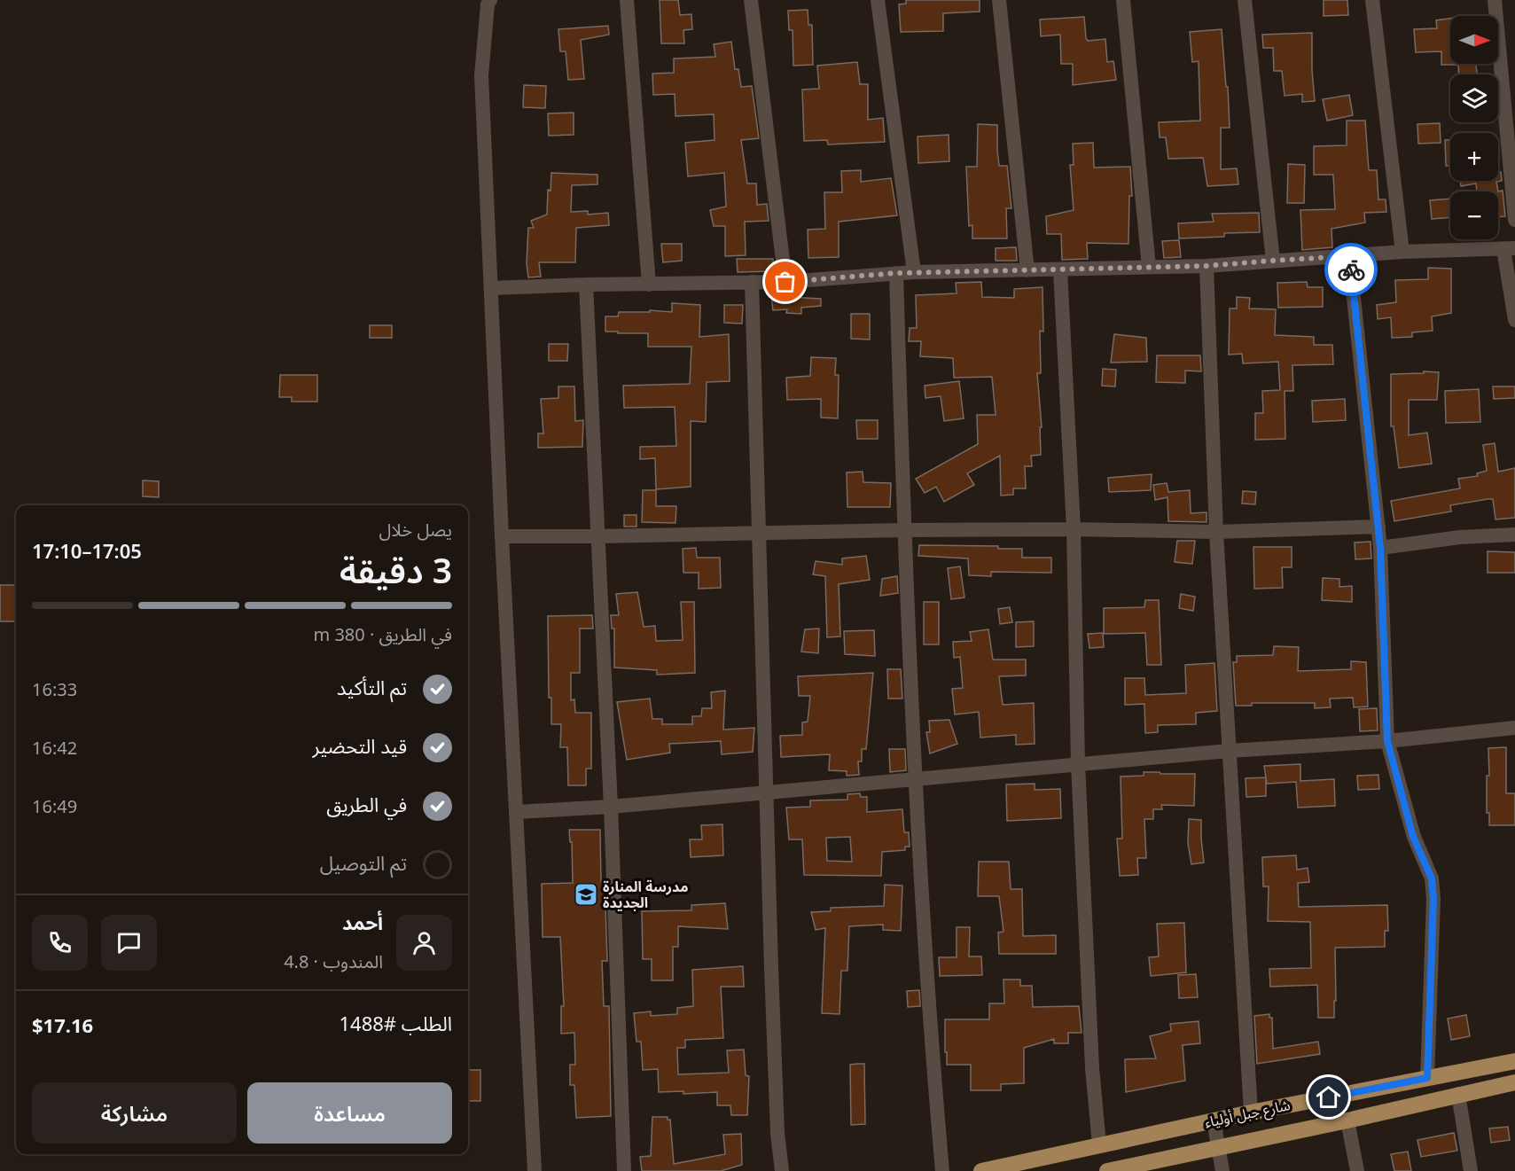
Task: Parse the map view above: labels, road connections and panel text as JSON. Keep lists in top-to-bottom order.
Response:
{
  "streets": {
    "main road": ["شارع جبل أولياء"]
  },
  "places": {
    "school or university": ["مدرسة المنارة الجديدة"]
  },
  "north": "right",
  "page": {
    "map_buttons": ["+", "−"],
    "heading": ["3 دقيقة", "يصل خلال", "17:05–17:10"],
    "panel": [
      "أحمد",
      "المندوب · 4.8",
      "الطلب #1488",
      "$17.16"
    ],
    "bar": "في الطريق · 380 m",
    "list": [
      ["تم التأكيد", "16:33"],
      ["قيد التحضير", "16:42"],
      ["في الطريق", "16:49"],
      "تم التوصيل"
    ],
    "buttons": ["مساعدة", "مشاركة"]
  }
}
